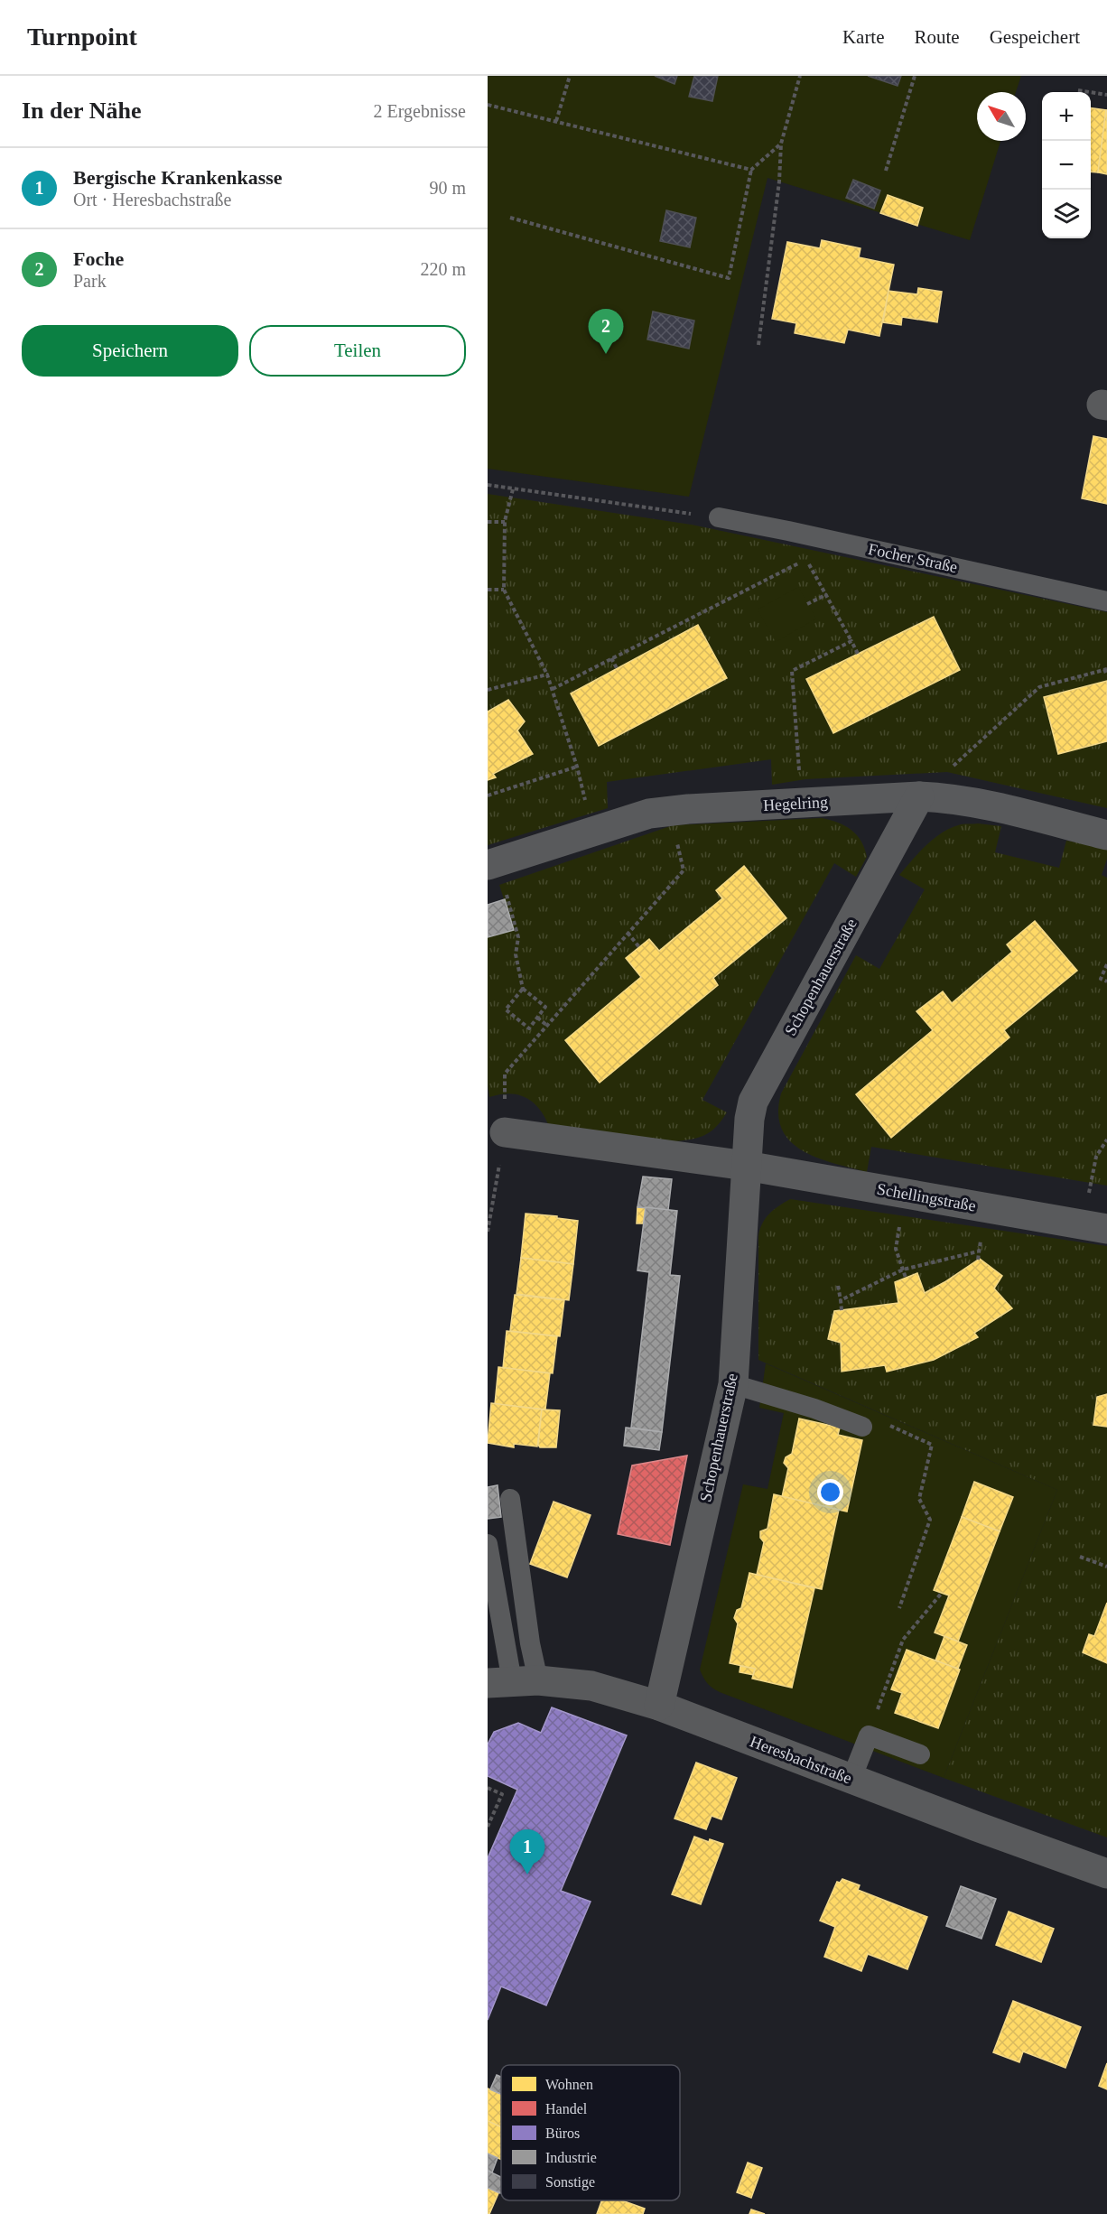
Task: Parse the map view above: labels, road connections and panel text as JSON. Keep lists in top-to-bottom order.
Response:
{
  "streets": {
    "street": [
      "Hegelring",
      "Schopenhauerstraße",
      "Schellingstraße",
      "Heresbachstraße"
    ],
    "lane": ["Focher Straße"]
  },
  "crossings": [
    ["Hegelring", "Schopenhauerstraße"],
    ["Schopenhauerstraße", "Schellingstraße"],
    ["Schopenhauerstraße", "Heresbachstraße"]
  ],
  "legend": [
    "Wohnen",
    "Handel",
    "Büros",
    "Industrie",
    "Sonstige"
  ],
  "north": "top left",
  "page": {
    "header": "Turnpoint",
    "nav": ["Karte", "Route", "Gespeichert"],
    "heading": ["In der Nähe", "2 Ergebnisse"],
    "map_buttons": ["+", "−"],
    "list": [
      {
        "mark": "1",
        "name": "Bergische Krankenkasse",
        "note": "Ort · Heresbachstraße",
        "value": "90 m"
      },
      {
        "mark": "2",
        "name": "Foche",
        "note": "Park",
        "value": "220 m"
      }
    ],
    "buttons": ["Speichern", "Teilen"],
    "pins": ["2", "1"]
  }
}
